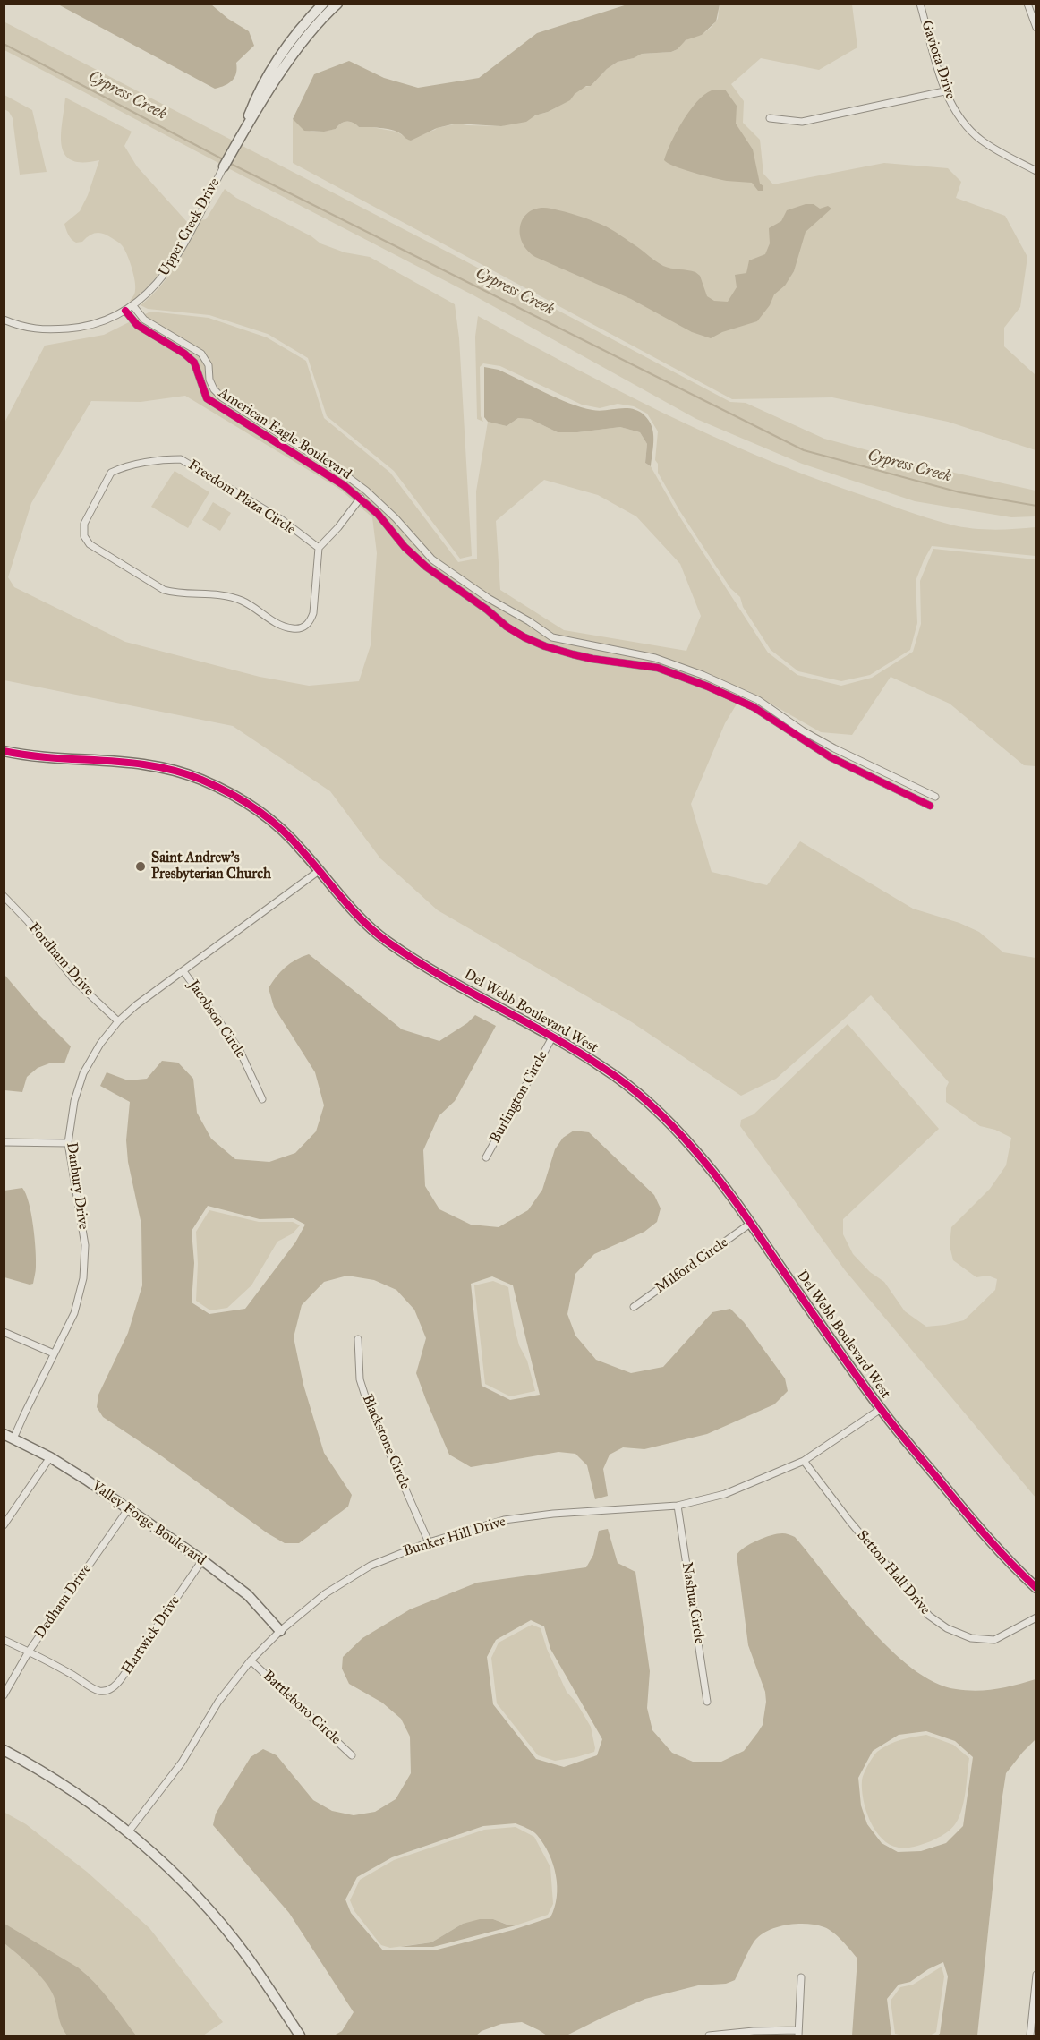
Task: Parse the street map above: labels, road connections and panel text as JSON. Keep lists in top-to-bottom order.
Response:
{
  "streets": {
    "street": [
      "Gaviota Drive",
      "Upper Creek Drive",
      "American Eagle Boulevard",
      "Freedom Plaza Circle",
      "Fordham Drive",
      "Del Webb Boulevard West",
      "Jacobson Circle",
      "Burlington Circle",
      "Danbury Drive",
      "Milford Circle",
      "Blackstone Circle",
      "Valley Forge Boulevard",
      "Bunker Hill Drive",
      "Setton Hall Drive",
      "Dedham Drive",
      "Nashua Circle",
      "Hartwick Drive",
      "Battleboro Circle"
    ]
  },
  "crossings": [
    ["Upper Creek Drive", "American Eagle Boulevard"],
    ["Fordham Drive", "Danbury Drive"],
    ["Del Webb Boulevard West", "Burlington Circle"],
    ["Del Webb Boulevard West", "Danbury Drive"],
    ["Del Webb Boulevard West", "Milford Circle"],
    ["Del Webb Boulevard West", "Bunker Hill Drive"],
    ["Jacobson Circle", "Danbury Drive"],
    ["Danbury Drive", "Valley Forge Boulevard"],
    ["Blackstone Circle", "Bunker Hill Drive"],
    ["Valley Forge Boulevard", "Bunker Hill Drive"],
    ["Valley Forge Boulevard", "Dedham Drive"],
    ["Valley Forge Boulevard", "Hartwick Drive"],
    ["Bunker Hill Drive", "Setton Hall Drive"],
    ["Bunker Hill Drive", "Nashua Circle"],
    ["Bunker Hill Drive", "Battleboro Circle"],
    ["Dedham Drive", "Hartwick Drive"]
  ],
  "water": ["Cypress Creek"],
  "places": ["Saint Andrew's Presbyterian Church"]
}
